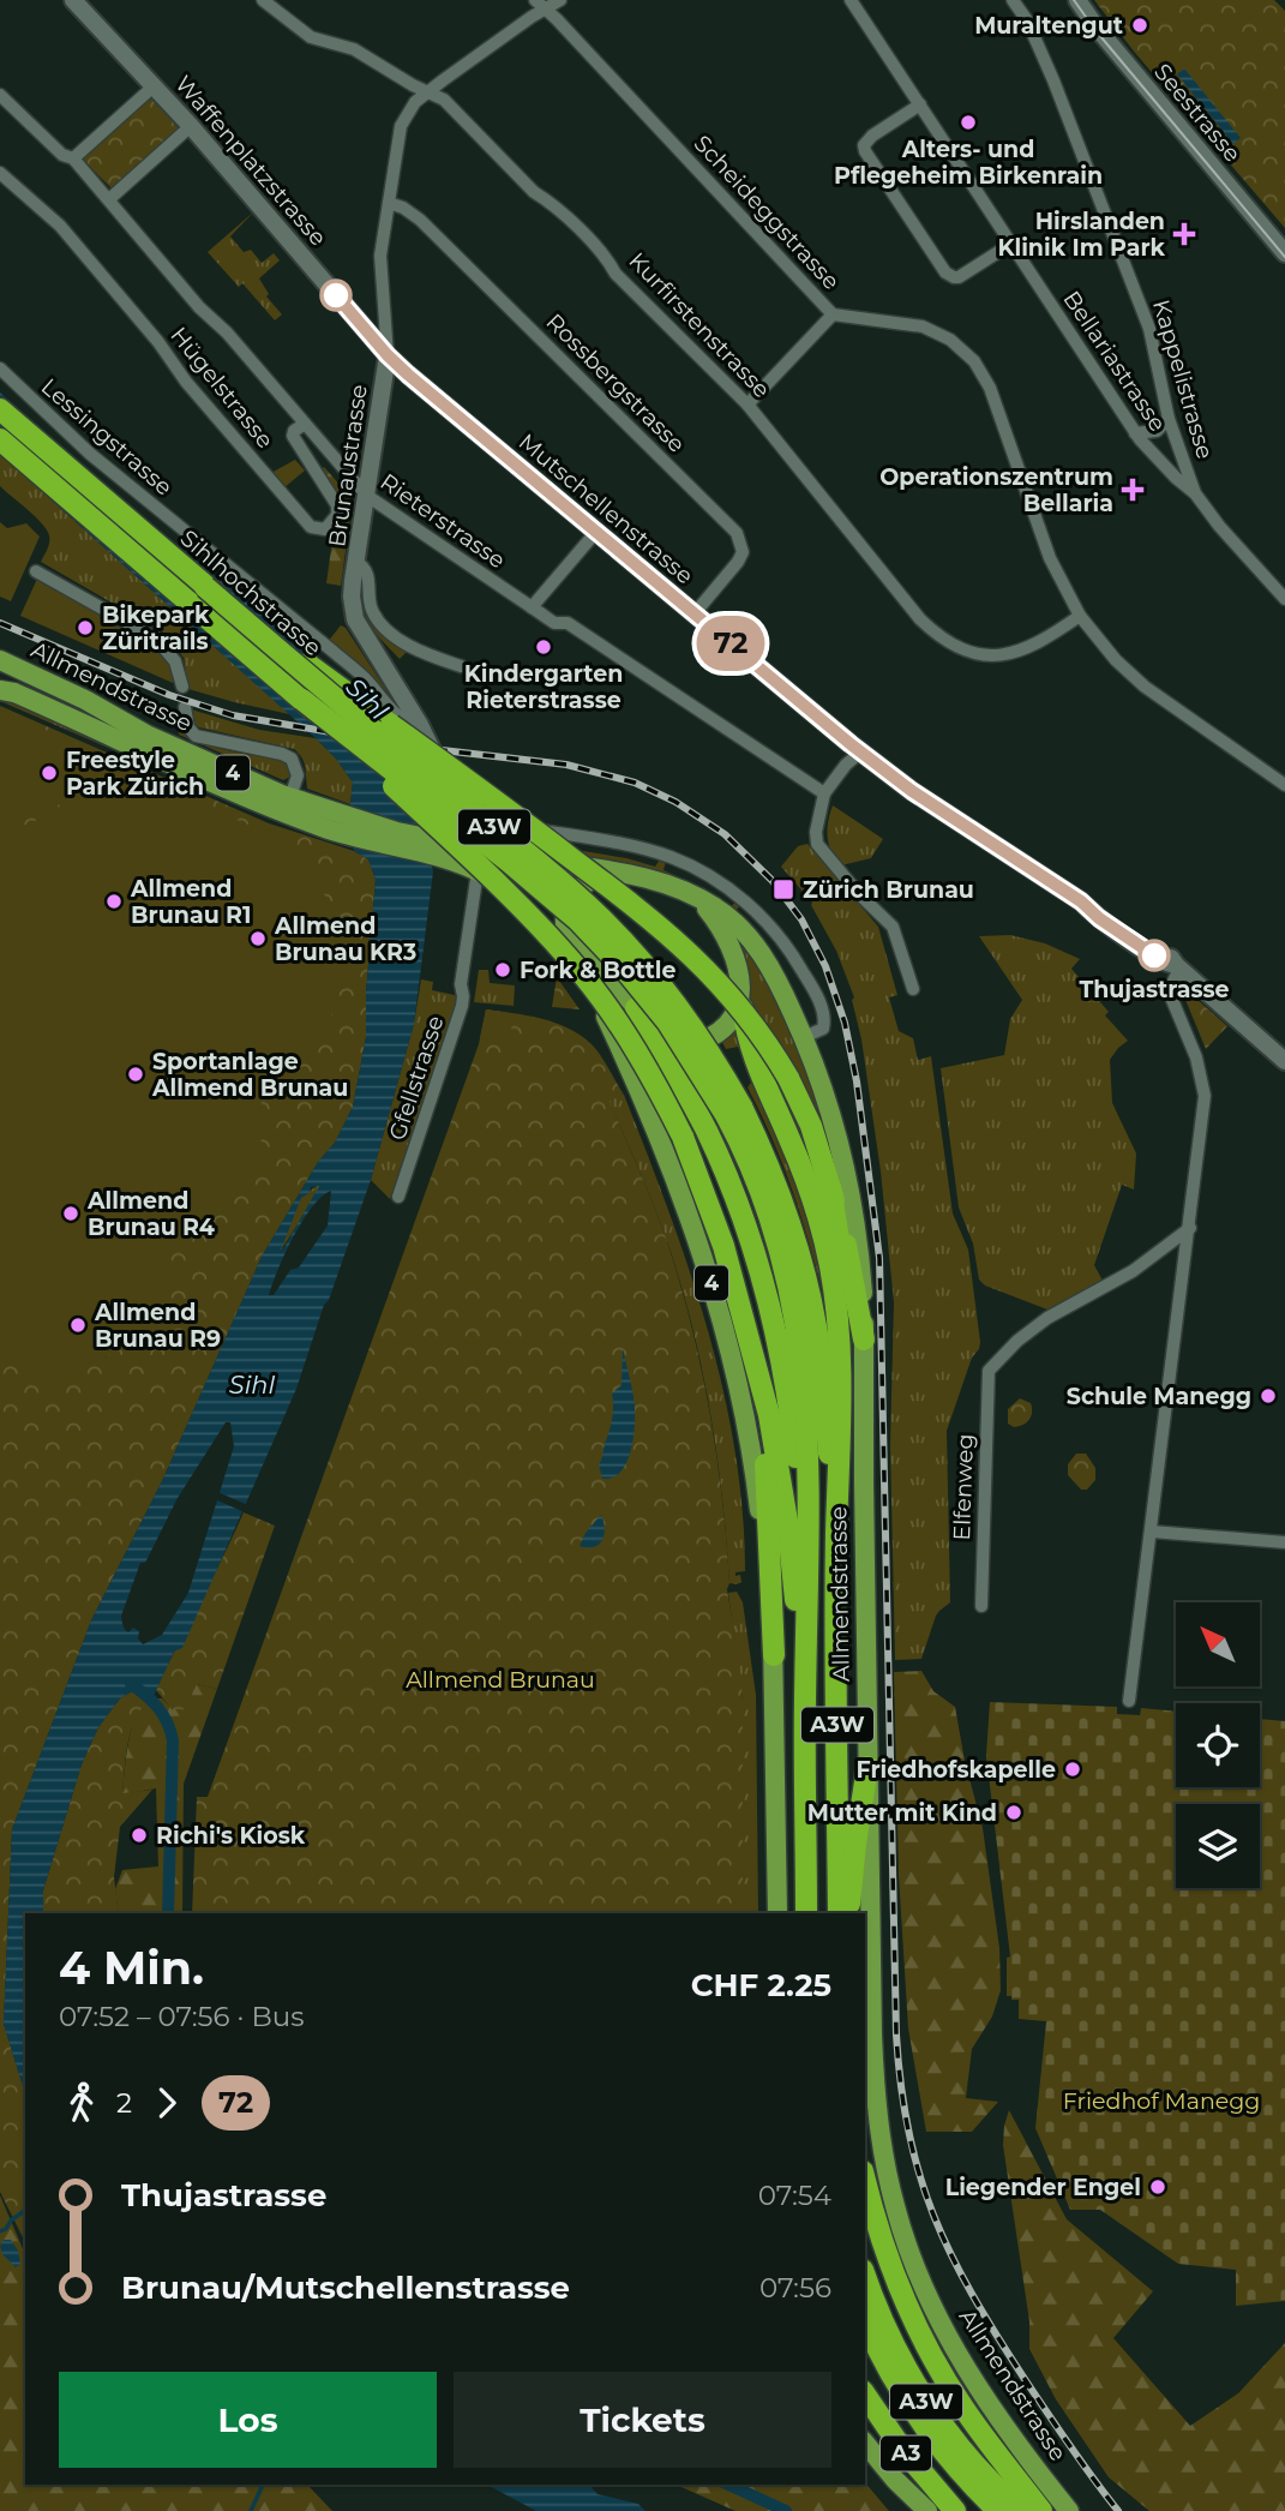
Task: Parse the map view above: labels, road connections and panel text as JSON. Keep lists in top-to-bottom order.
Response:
{
  "streets": {
    "highway": ["Sihlhochstrasse", "A3W", "A3"],
    "main road": ["Allmendstrasse", "4"],
    "street": [
      "Seestrasse",
      "Waffenplatzstrasse",
      "Scheideggstrasse",
      "Kurfirstenstrasse",
      "Bellariastrasse",
      "Kappelistrasse",
      "Rossbergstrasse",
      "Hügelstrasse",
      "Lessingstrasse",
      "Brunaustrasse",
      "Mutschellenstrasse",
      "Rieterstrasse",
      "Gfellstrasse",
      "Elfenweg"
    ]
  },
  "crossings": [
    ["Waffenplatzstrasse", "Brunaustrasse"],
    ["Waffenplatzstrasse", "Mutschellenstrasse"],
    ["Scheideggstrasse", "Kurfirstenstrasse"],
    ["Scheideggstrasse", "Brunaustrasse"],
    ["Kurfirstenstrasse", "Brunaustrasse"],
    ["Bellariastrasse", "Kappelistrasse"],
    ["Rossbergstrasse", "Brunaustrasse"],
    ["Rossbergstrasse", "Mutschellenstrasse"],
    ["Hügelstrasse", "Rieterstrasse"],
    ["Lessingstrasse", "Brunaustrasse"],
    ["Brunaustrasse", "Mutschellenstrasse"],
    ["Brunaustrasse", "Rieterstrasse"],
    ["Brunaustrasse", "Allmendstrasse"],
    ["Brunaustrasse", "4"],
    ["Sihlhochstrasse", "A3W"],
    ["Allmendstrasse", "4"],
    ["4", "Gfellstrasse"]
  ],
  "water": ["Sihl"],
  "parks": ["Allmend Brunau", "Friedhof Manegg"],
  "places": {
    "other": [
      "Muraltengut",
      "Alters- und Pflegeheim Birkenrain",
      "Bikepark Züritrails",
      "Kindergarten Rieterstrasse",
      "Freestyle Park Zürich",
      "Allmend Brunau R1",
      "Allmend Brunau KR3",
      "Thujastrasse",
      "Fork & Bottle",
      "Sportanlage Allmend Brunau",
      "Allmend Brunau R4",
      "Allmend Brunau R9",
      "Schule Manegg",
      "Friedhofskapelle",
      "Mutter mit Kind",
      "Richi's Kiosk",
      "Liegender Engel"
    ],
    "health": ["Hirslanden Klinik Im Park", "Operationszentrum Bellaria"],
    "transit": ["Zürich Brunau"]
  },
  "lines": ["bus line 72"],
  "north": "top left",
  "page": {
    "on_map": "72",
    "heading": ["4 Min.", "07:52 – 07:56 · Bus", "CHF 2.25"],
    "legs": ["2", "72"],
    "list": [
      {
        "name": "Thujastrasse",
        "value": "07:54"
      },
      {
        "name": "Brunau/Mutschellenstrasse",
        "value": "07:56"
      }
    ],
    "buttons": ["Los", "Tickets"]
  }
}
